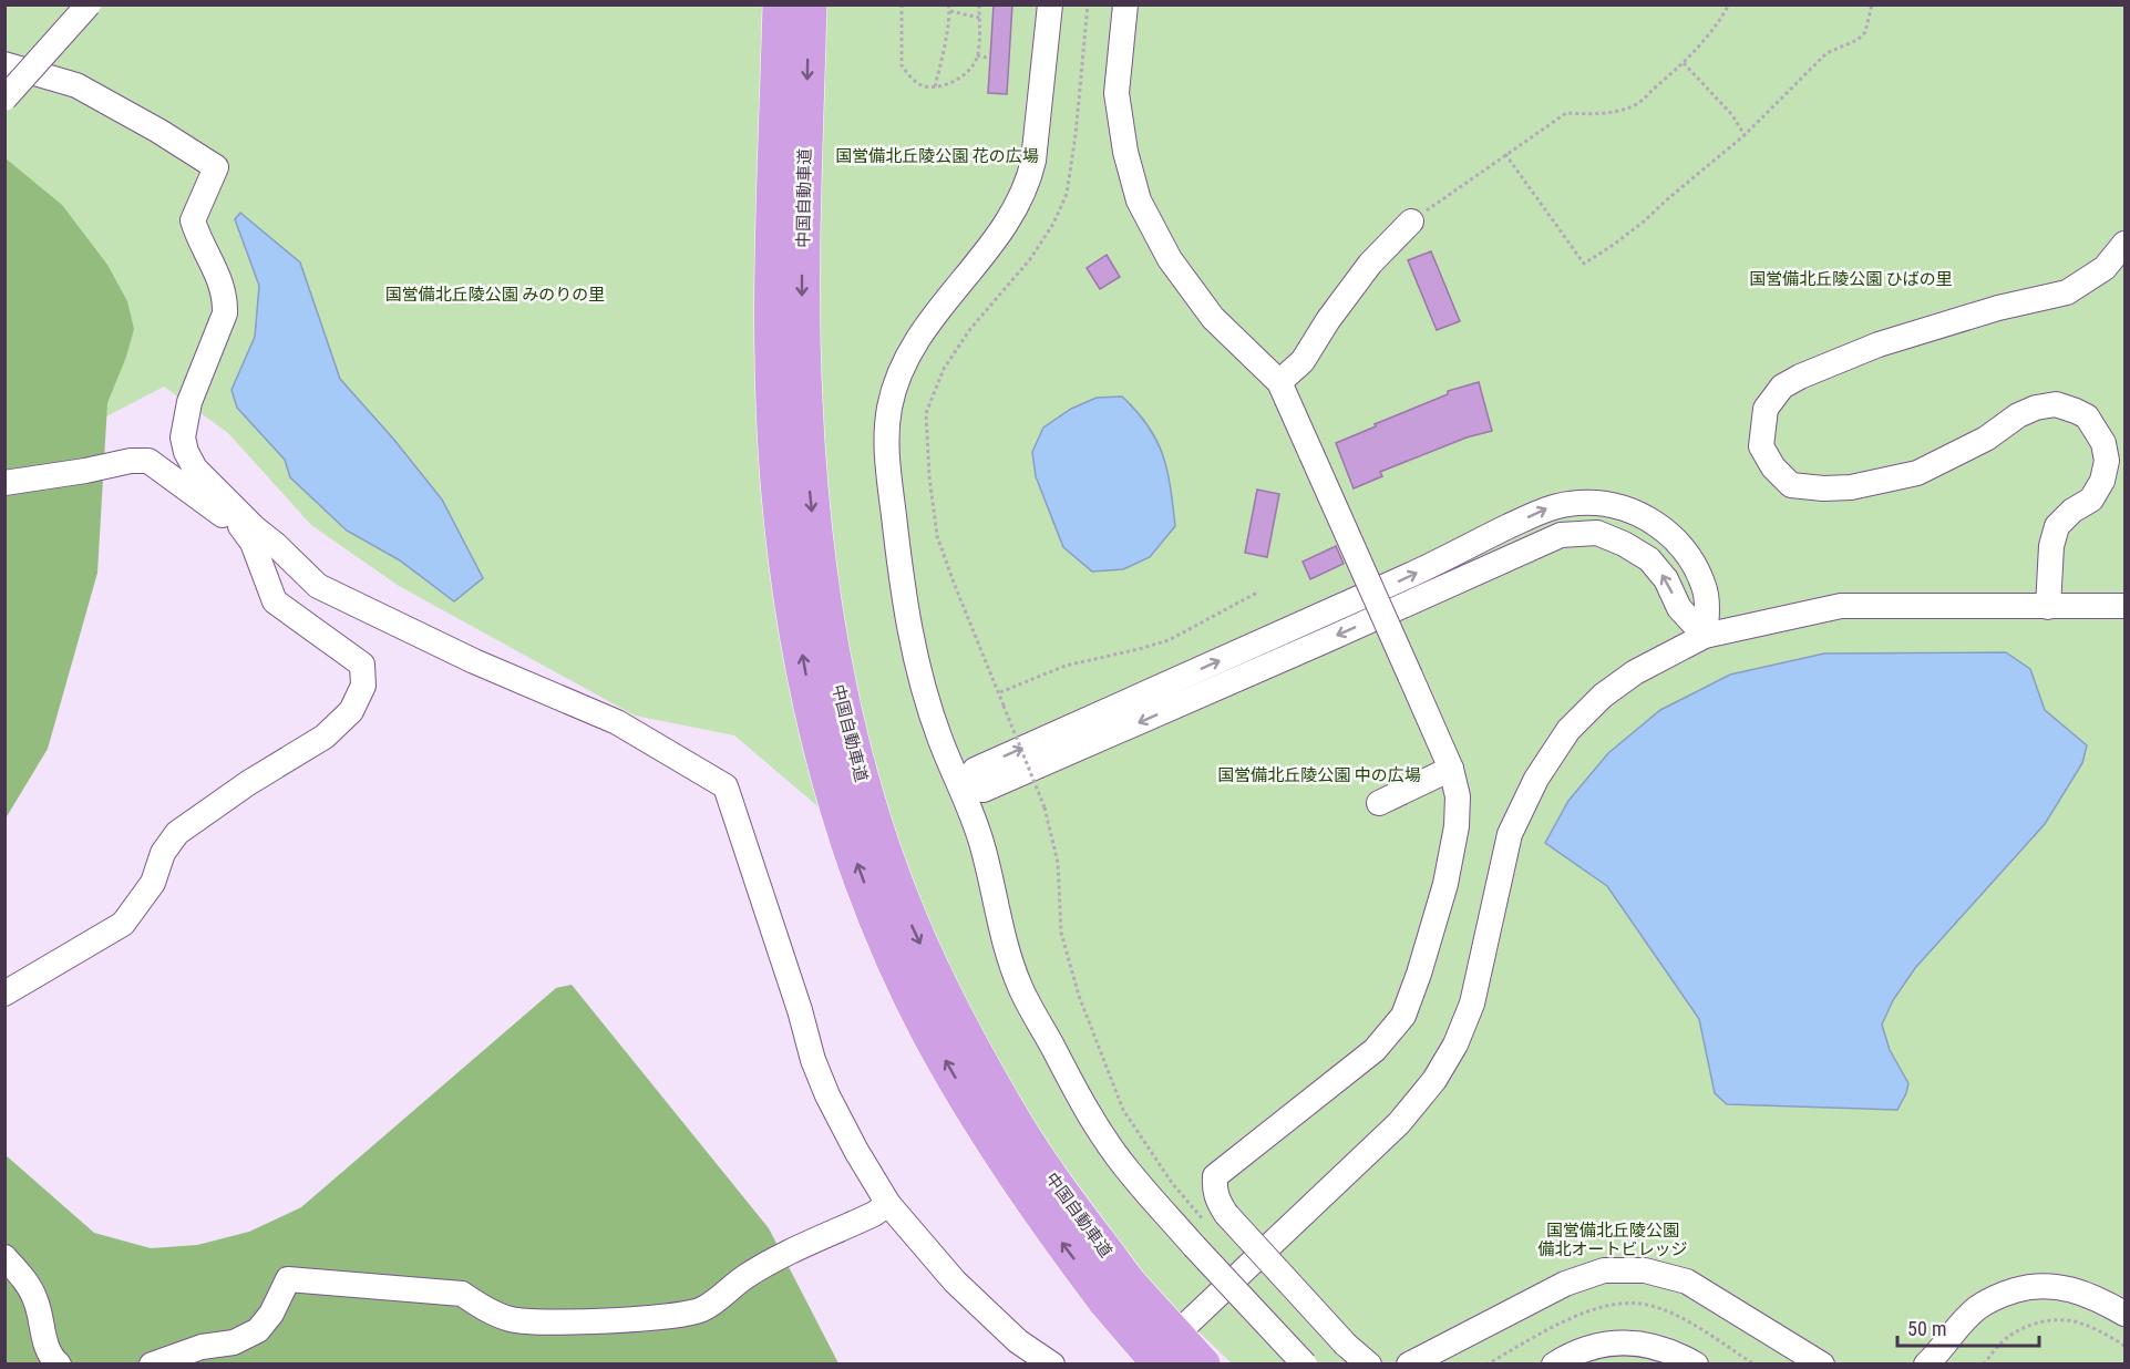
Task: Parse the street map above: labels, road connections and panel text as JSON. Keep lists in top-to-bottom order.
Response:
{
  "streets": {
    "highway": ["中国自動車道"]
  },
  "parks": [
    "国営備北丘陵公園 花の広場",
    "国営備北丘陵公園 ひばの里",
    "国営備北丘陵公園 みのりの里",
    "国営備北丘陵公園 中の広場",
    "国営備北丘陵公園 備北オートビレッジ"
  ],
  "scale_bar": "50 m"
}
